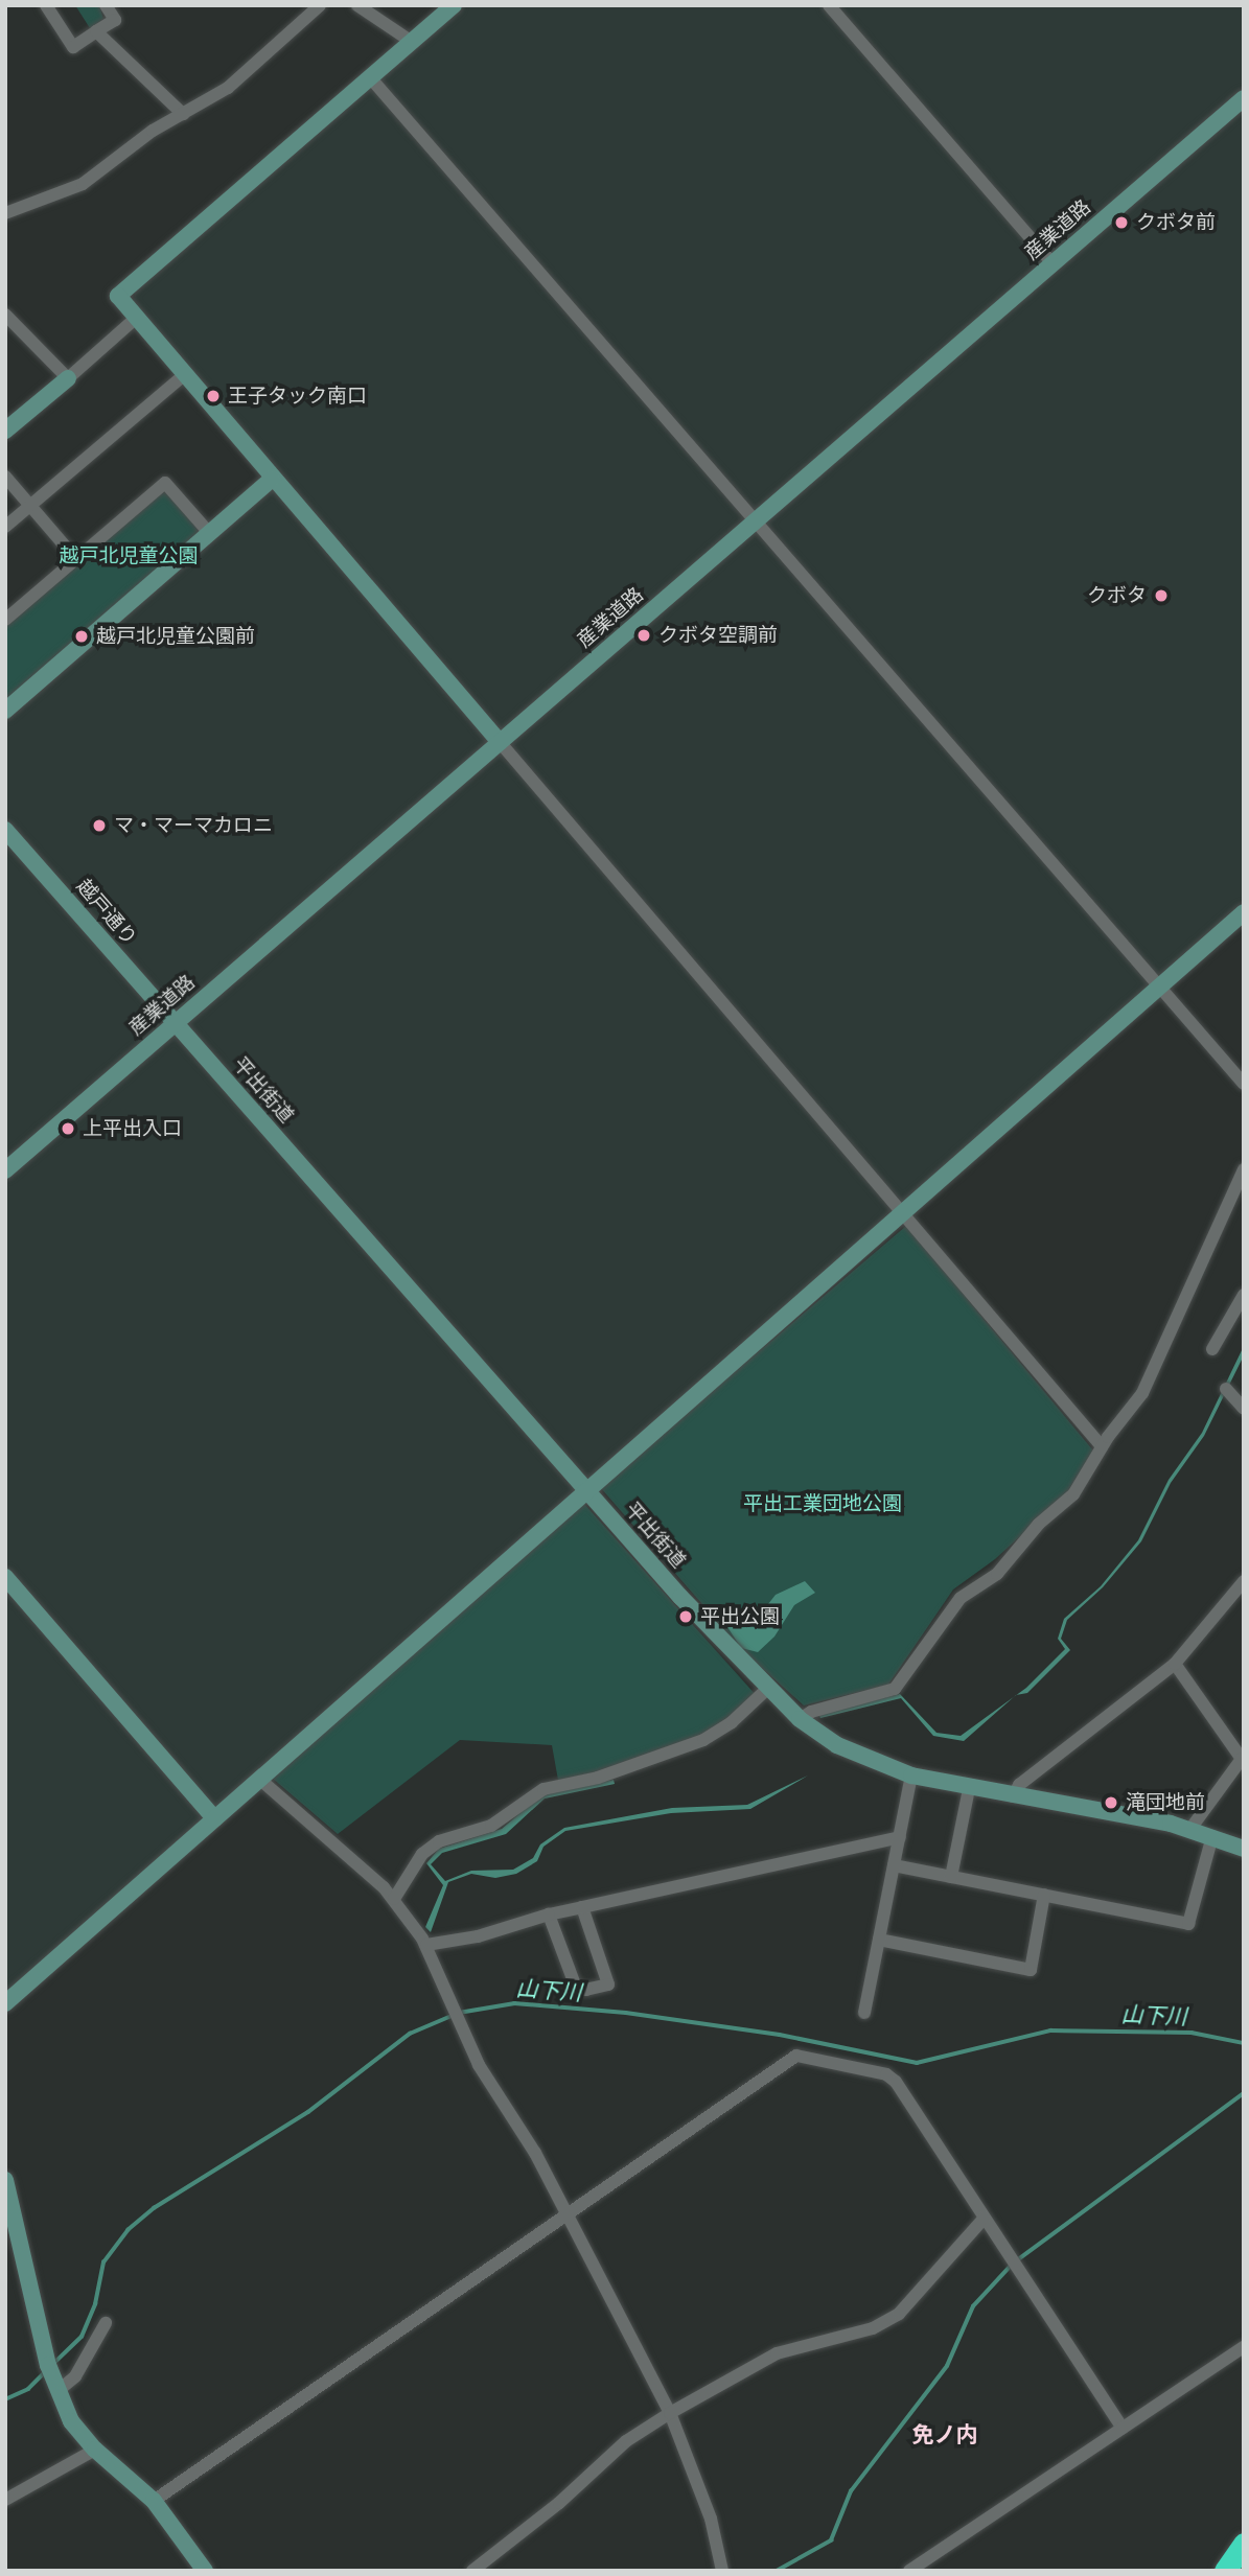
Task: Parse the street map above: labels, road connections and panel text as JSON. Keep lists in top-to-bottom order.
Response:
{
  "streets": {
    "street": ["産業道路", "越戸通り", "平出街道"]
  },
  "crossings": [
    ["産業道路", "越戸通り"],
    ["産業道路", "平出街道"],
    ["越戸通り", "平出街道"]
  ],
  "districts": ["免ノ内"],
  "water": ["山下川"],
  "parks": ["越戸北児童公園", "平出工業団地公園"],
  "places": [
    "クボタ前",
    "王子タック南口",
    "クボタ",
    "クボタ空調前",
    "越戸北児童公園前",
    "マ・マーマカロニ",
    "上平出入口",
    "平出公園",
    "滝団地前"
  ]
}
